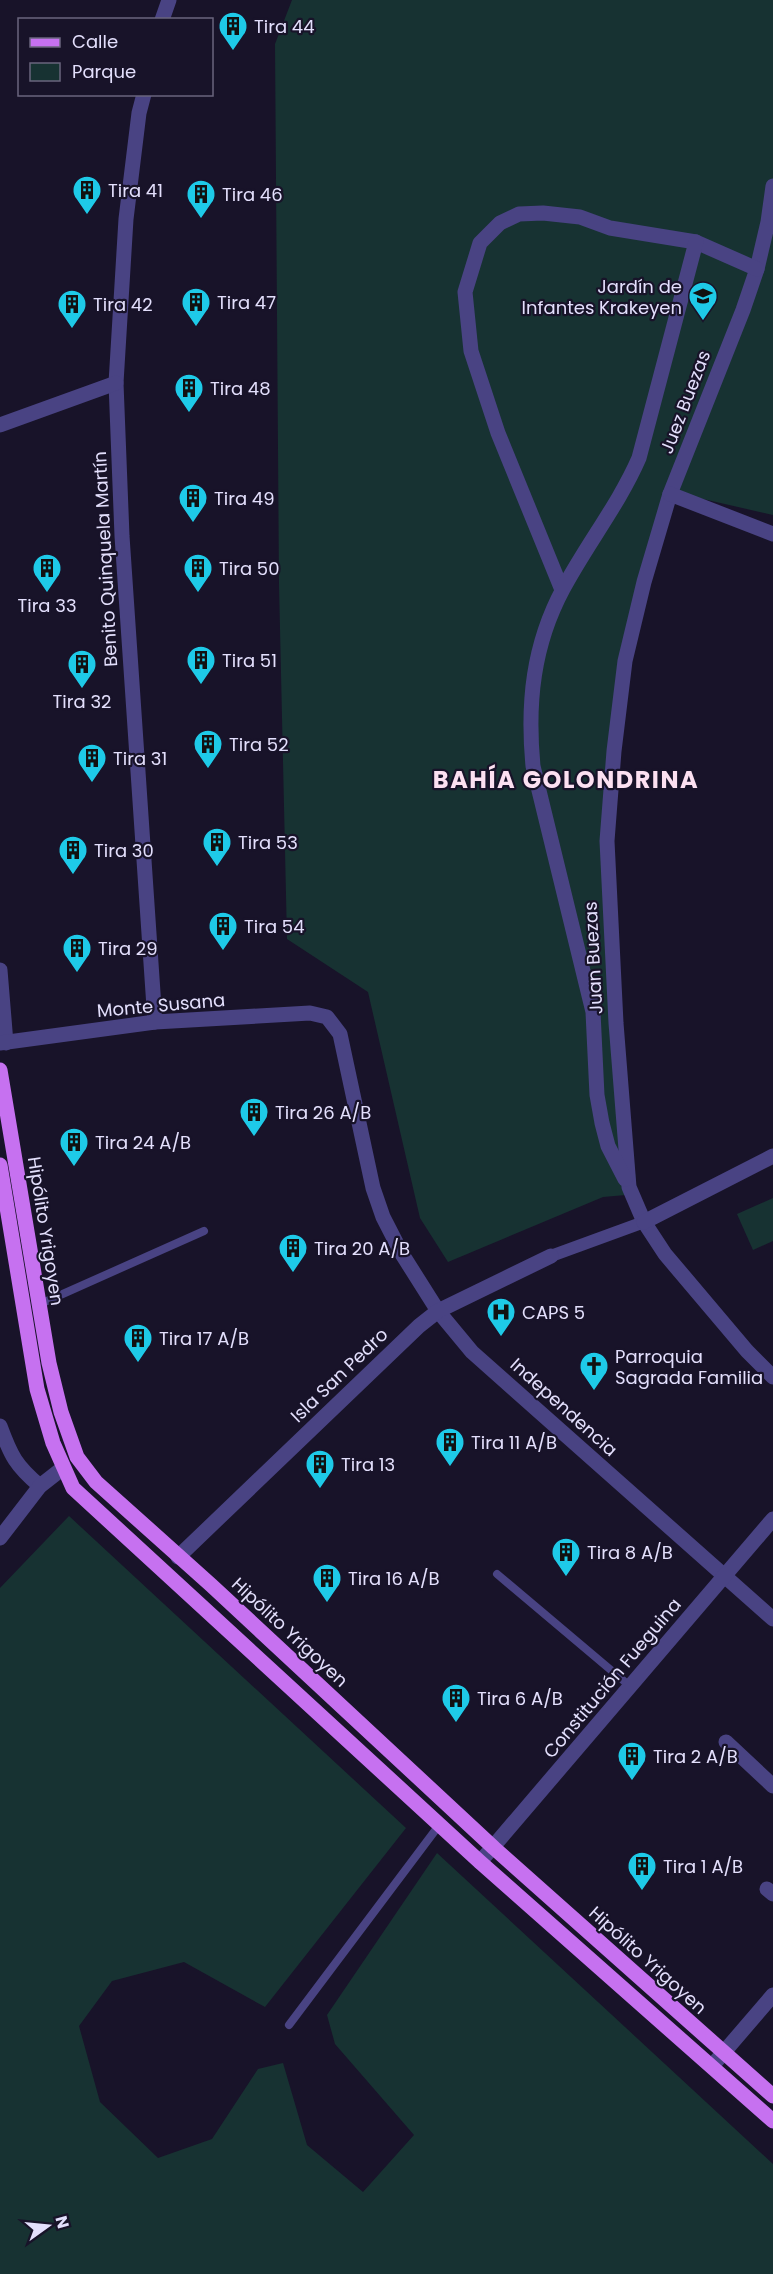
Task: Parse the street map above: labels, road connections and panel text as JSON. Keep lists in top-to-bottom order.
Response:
{
  "streets": {
    "main road": ["Hipólito Yrigoyen"],
    "street": [
      "Juez Buezas",
      "Benito Quinquela Martín",
      "Juan Buezas",
      "Monte Susana",
      "Isla San Pedro",
      "Independencia",
      "Constitución Fueguina"
    ]
  },
  "crossings": [
    ["Juez Buezas", "Juan Buezas"],
    ["Benito Quinquela Martín", "Monte Susana"],
    ["Monte Susana", "Independencia"],
    ["Hipólito Yrigoyen", "Isla San Pedro"],
    ["Hipólito Yrigoyen", "Constitución Fueguina"],
    ["Isla San Pedro", "Independencia"],
    ["Independencia", "Constitución Fueguina"]
  ],
  "districts": ["BAHÍA GOLONDRINA"],
  "places": {
    "building": [
      "Tira 44",
      "Tira 41",
      "Tira 46",
      "Tira 47",
      "Tira 42",
      "Tira 48",
      "Tira 49",
      "Tira 33",
      "Tira 50",
      "Tira 51",
      "Tira 32",
      "Tira 52",
      "Tira 31",
      "Tira 53",
      "Tira 30",
      "Tira 54",
      "Tira 29",
      "Tira 26 A/B",
      "Tira 24 A/B",
      "Tira 20 A/B",
      "Tira 17 A/B",
      "Tira 11 A/B",
      "Tira 13",
      "Tira 8 A/B",
      "Tira 16 A/B",
      "Tira 6 A/B",
      "Tira 2 A/B",
      "Tira 1 A/B"
    ],
    "school or university": ["Jardín de Infantes Krakeyen"],
    "hospital": ["CAPS 5"],
    "church": ["Parroquia Sagrada Familia"]
  },
  "legend": ["Calle", "Parque"],
  "north": "right"
}
